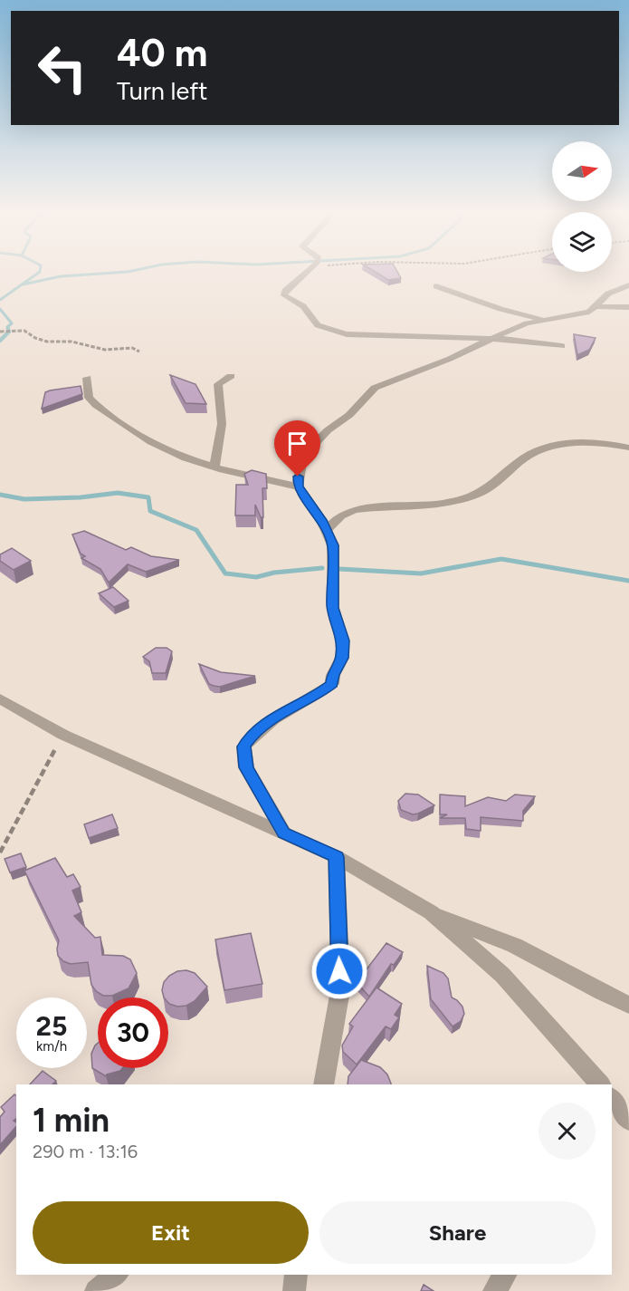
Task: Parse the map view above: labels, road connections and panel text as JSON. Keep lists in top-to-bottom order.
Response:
{
  "north": "right",
  "page": {
    "turn": ["40 m", "Turn left"],
    "speed": "25 km/h",
    "limit": "30",
    "heading": ["1 min", "290 m · 13:16"],
    "buttons": ["Exit", "Share"]
  }
}
